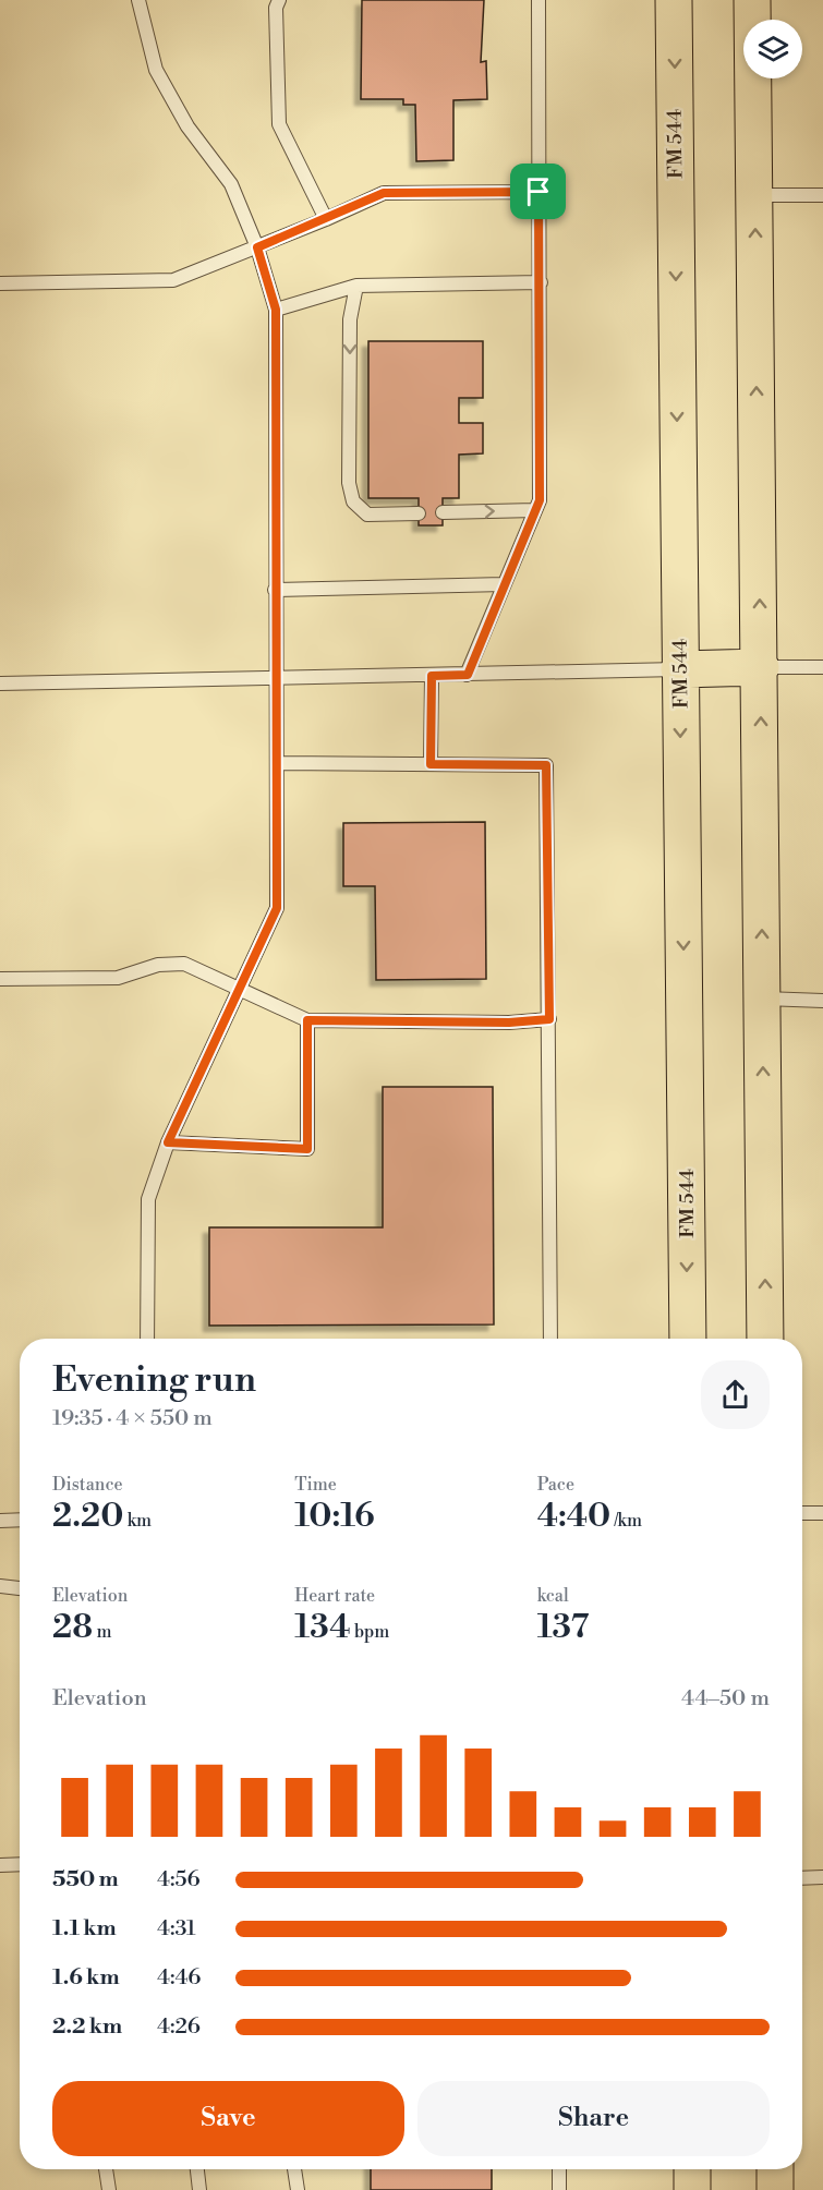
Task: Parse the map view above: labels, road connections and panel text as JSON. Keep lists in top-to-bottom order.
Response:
{
  "streets": {
    "main road": ["FM 544"]
  },
  "page": {
    "heading": ["Evening run", "19:35 · 4 × 550 m"],
    "stats": [
      ["Distance", "2.20 km"],
      ["Time", "10:16"],
      ["Pace", "4:40 /km"],
      ["Elevation", "28 m"],
      ["Heart rate", "134 bpm"],
      ["kcal", "137"]
    ],
    "chart": ["Elevation", "44–50 m"],
    "list": [
      {
        "name": "550 m",
        "note": "4:56"
      },
      {
        "name": "1.1 km",
        "note": "4:31"
      },
      {
        "name": "1.6 km",
        "note": "4:46"
      },
      {
        "name": "2.2 km",
        "note": "4:26"
      }
    ],
    "buttons": ["Save", "Share"]
  }
}
